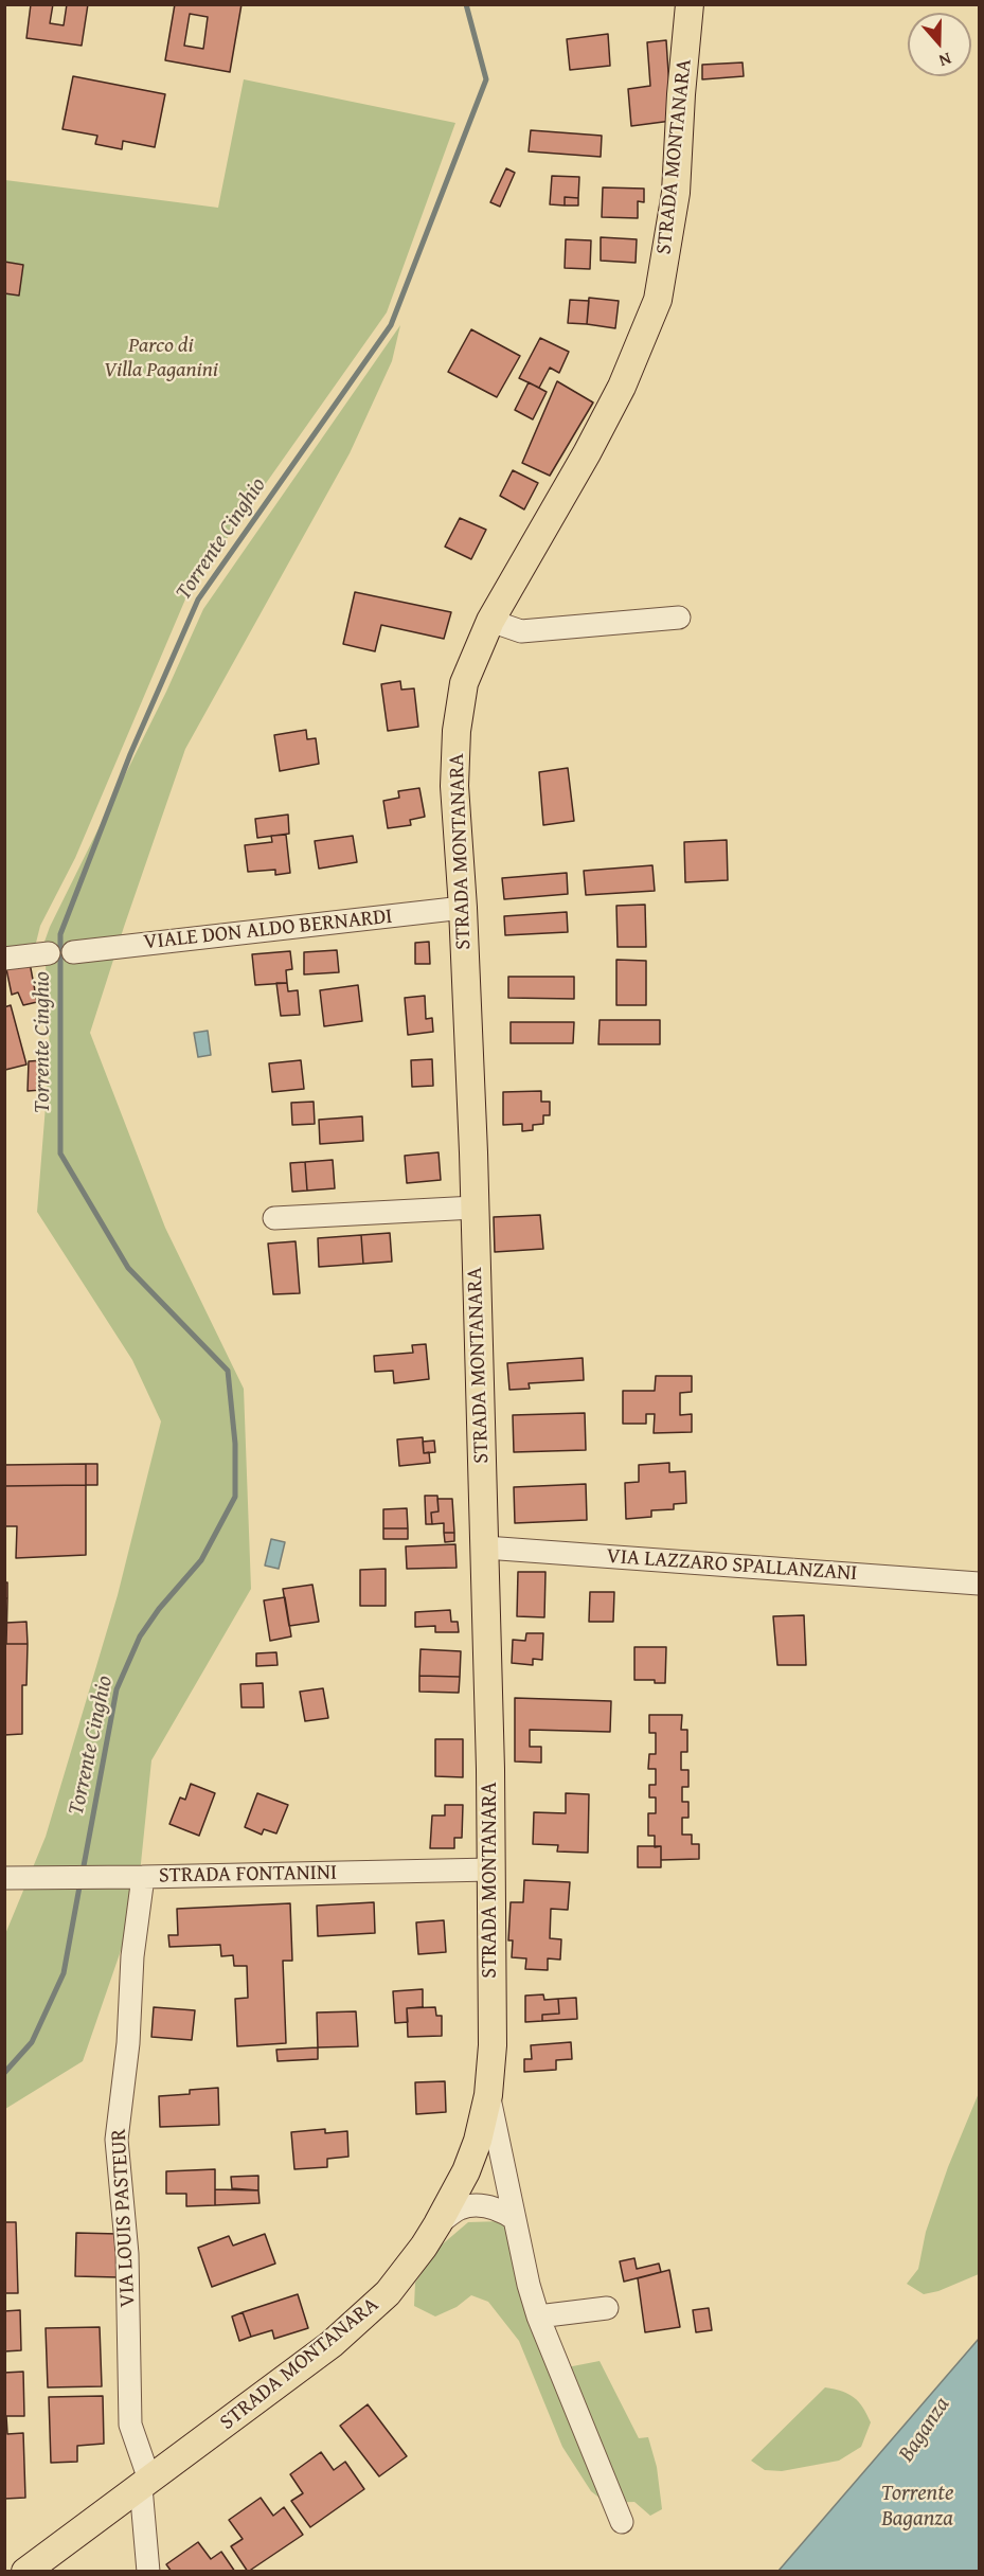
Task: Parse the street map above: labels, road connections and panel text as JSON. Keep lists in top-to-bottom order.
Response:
{
  "streets": {
    "main road": ["STRADA MONTANARA"],
    "street": [
      "VIALE DON ALDO BERNARDI",
      "VIA LAZZARO SPALLANZANI",
      "STRADA FONTANINI",
      "VIA LOUIS PASTEUR"
    ]
  },
  "crossings": [
    ["STRADA MONTANARA", "VIALE DON ALDO BERNARDI"],
    ["STRADA MONTANARA", "VIA LAZZARO SPALLANZANI"],
    ["STRADA MONTANARA", "STRADA FONTANINI"],
    ["STRADA MONTANARA", "VIA LOUIS PASTEUR"],
    ["STRADA FONTANINI", "VIA LOUIS PASTEUR"]
  ],
  "water": ["Torrente Cinghio", "Baganza", "Torrente Baganza"],
  "parks": ["Parco di Villa Paganini"],
  "north": "bottom"
}
